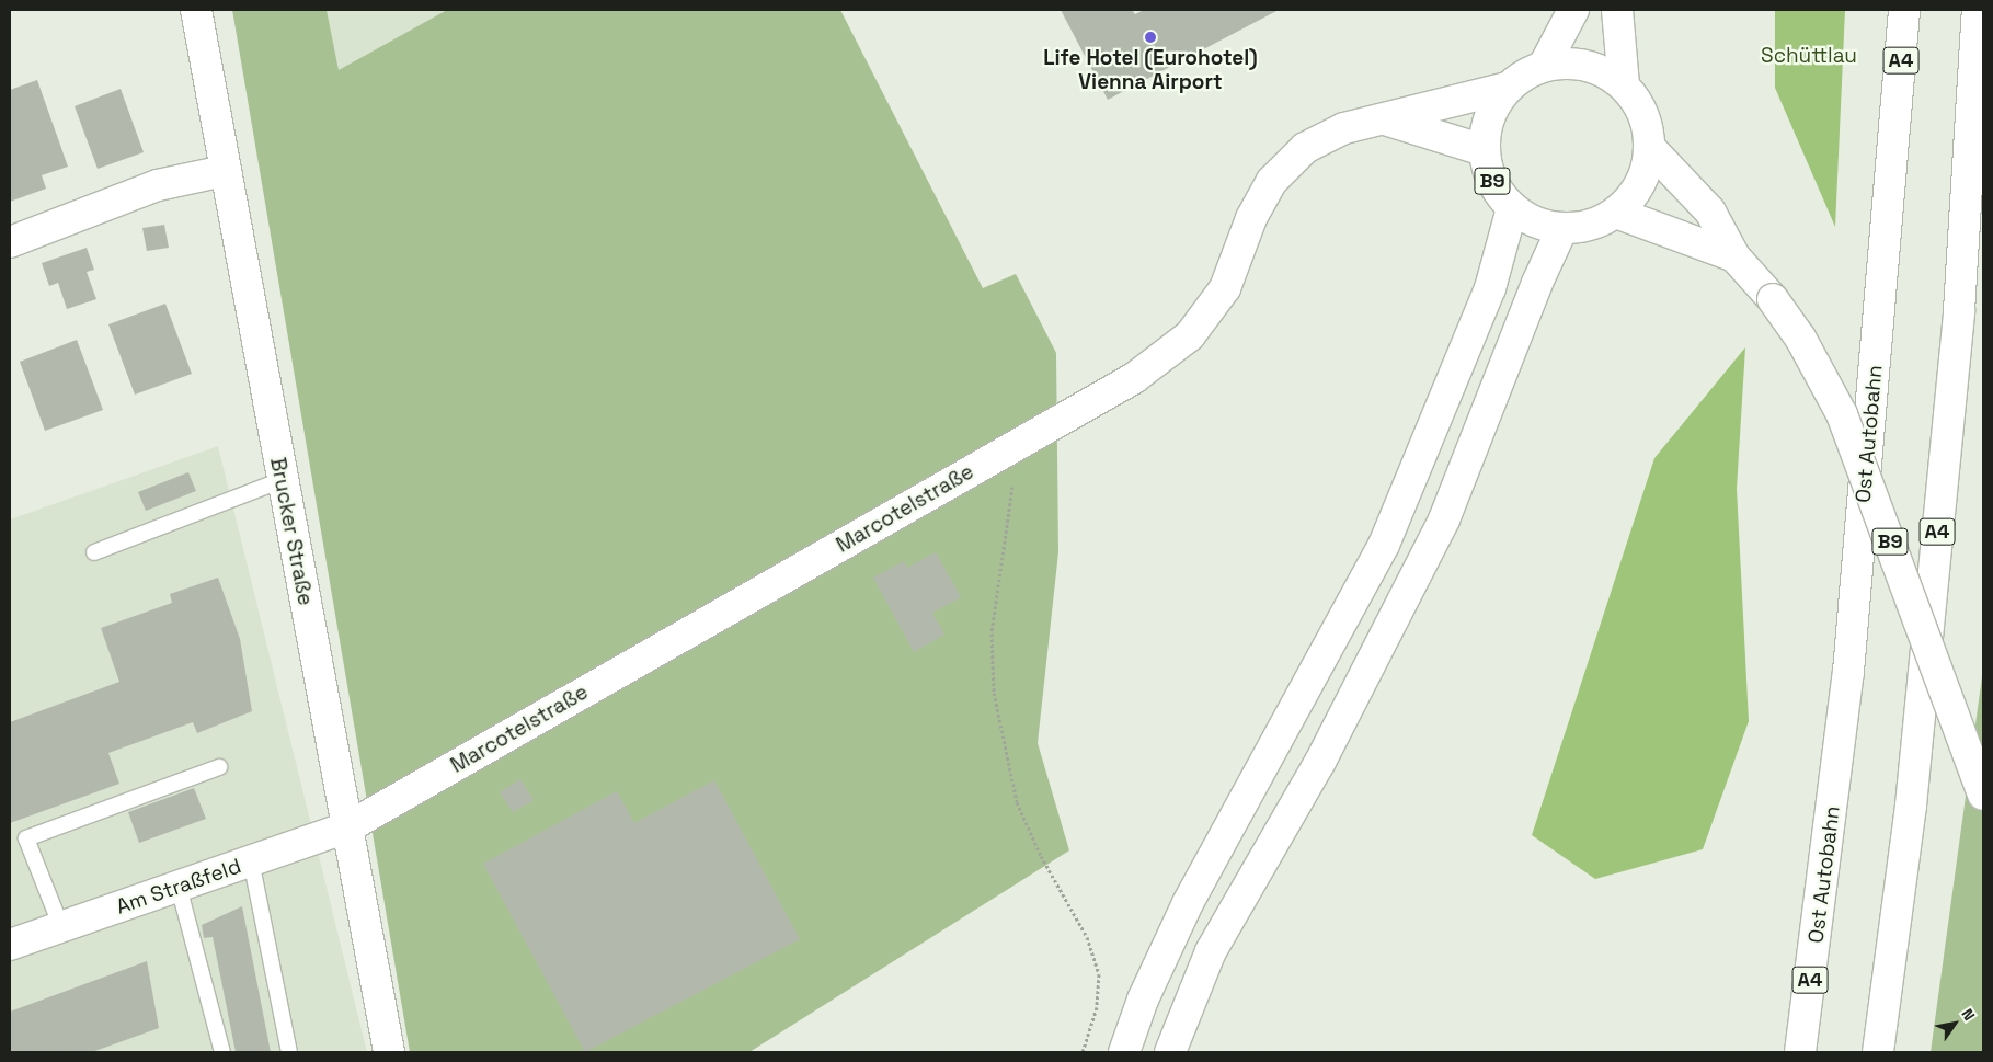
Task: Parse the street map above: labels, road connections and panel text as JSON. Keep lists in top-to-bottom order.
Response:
{
  "streets": {
    "main road": [
      "A4",
      "B9",
      "Ost Autobahn",
      "Marcotelstraße",
      "Brucker Straße",
      "Am Straßfeld"
    ]
  },
  "crossings": [
    ["B9", "Marcotelstraße"],
    ["Marcotelstraße", "Brucker Straße"],
    ["Marcotelstraße", "Am Straßfeld"],
    ["Brucker Straße", "Am Straßfeld"]
  ],
  "parks": ["Schüttlau"],
  "places": ["Life Hotel (Eurohotel) Vienna Airport"],
  "north": "top right"
}
